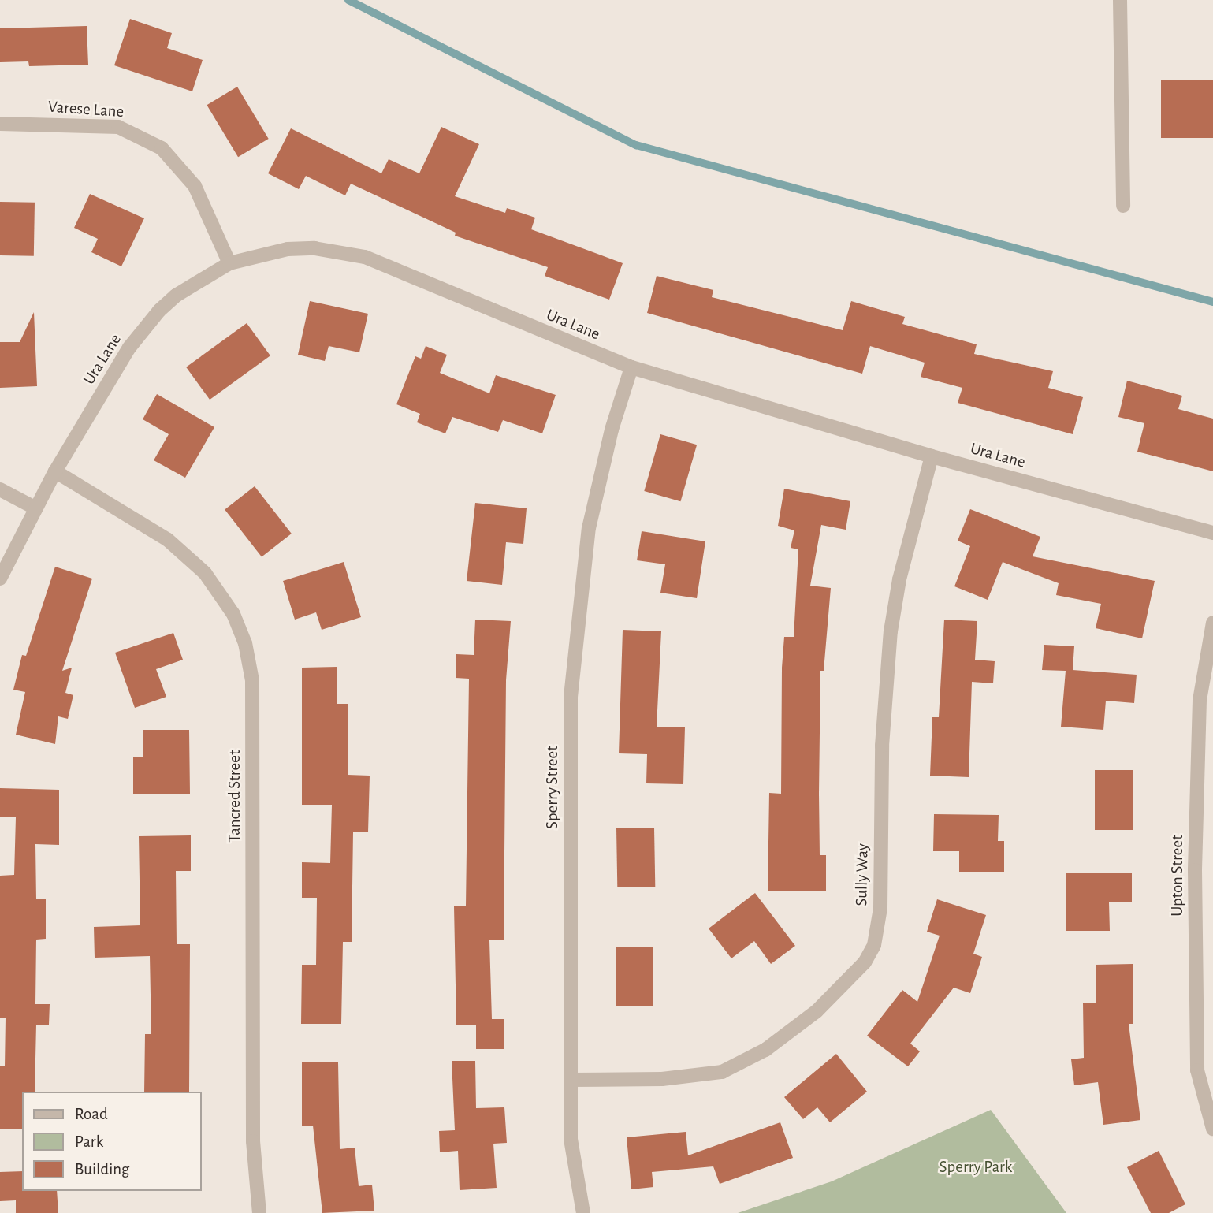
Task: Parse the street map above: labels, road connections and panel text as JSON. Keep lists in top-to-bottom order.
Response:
{
  "streets": {
    "street": [
      "Varese Lane",
      "Ura Lane",
      "Sperry Street",
      "Tancred Street",
      "Sully Way",
      "Upton Street"
    ]
  },
  "crossings": [
    ["Varese Lane", "Ura Lane"],
    ["Ura Lane", "Sperry Street"],
    ["Ura Lane", "Tancred Street"],
    ["Ura Lane", "Sully Way"],
    ["Sperry Street", "Sully Way"]
  ],
  "parks": ["Sperry Park"],
  "legend": ["Road", "Park", "Building"]
}
